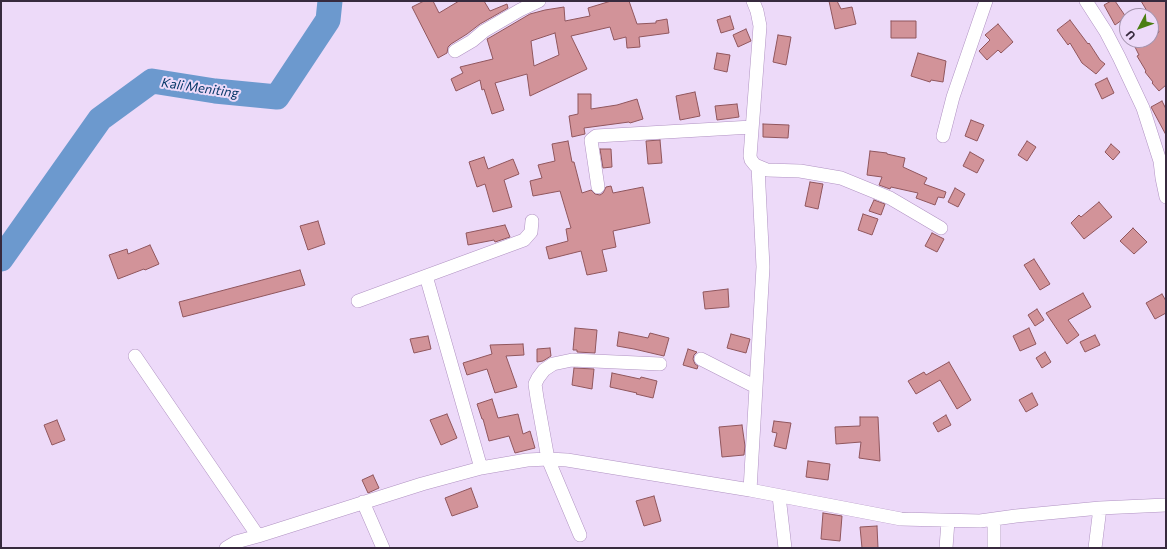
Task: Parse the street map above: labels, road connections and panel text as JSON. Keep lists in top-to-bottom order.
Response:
{
  "water": ["Kali Meniting"],
  "north": "bottom left"
}
